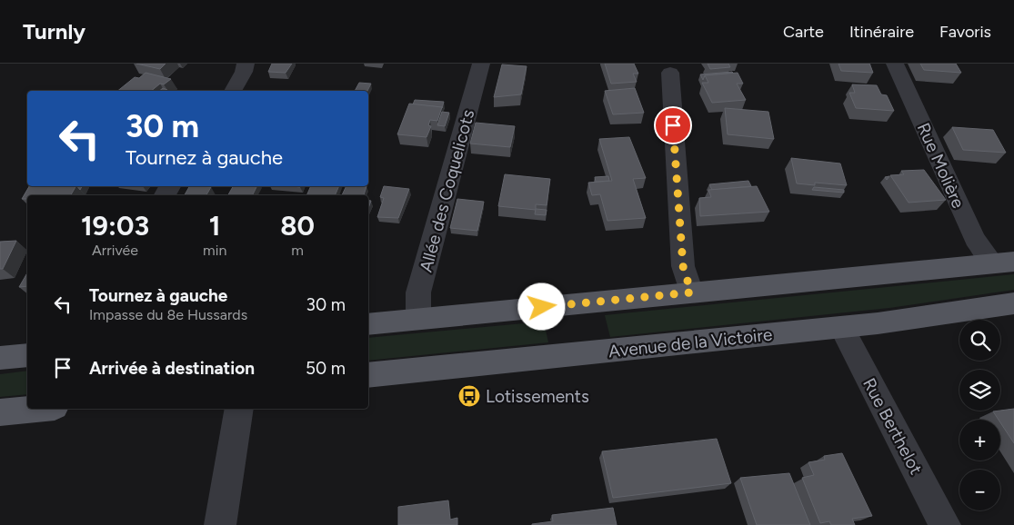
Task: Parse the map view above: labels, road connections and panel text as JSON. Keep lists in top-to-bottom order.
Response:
{
  "streets": {
    "main road": ["Avenue de la Victoire"],
    "street": ["Rue Molière", "Allée des Coquelicots", "Rue Berthelot"]
  },
  "crossings": [
    ["Avenue de la Victoire", "Rue Berthelot"]
  ],
  "places": {
    "bus stop": ["Lotissements"]
  },
  "page": {
    "header": "Turnly",
    "nav": ["Carte", "Itinéraire", "Favoris"],
    "turn": ["30 m", "Tournez à gauche"],
    "eta": [
      "19:03",
      "Arrivée",
      "1",
      "min",
      "80",
      "m"
    ],
    "list": [
      {
        "name": "Tournez à gauche",
        "note": "Impasse du 8e Hussards",
        "value": "30 m"
      },
      {
        "name": "Arrivée à destination",
        "value": "50 m"
      }
    ],
    "map_buttons": ["+", "−"]
  }
}
